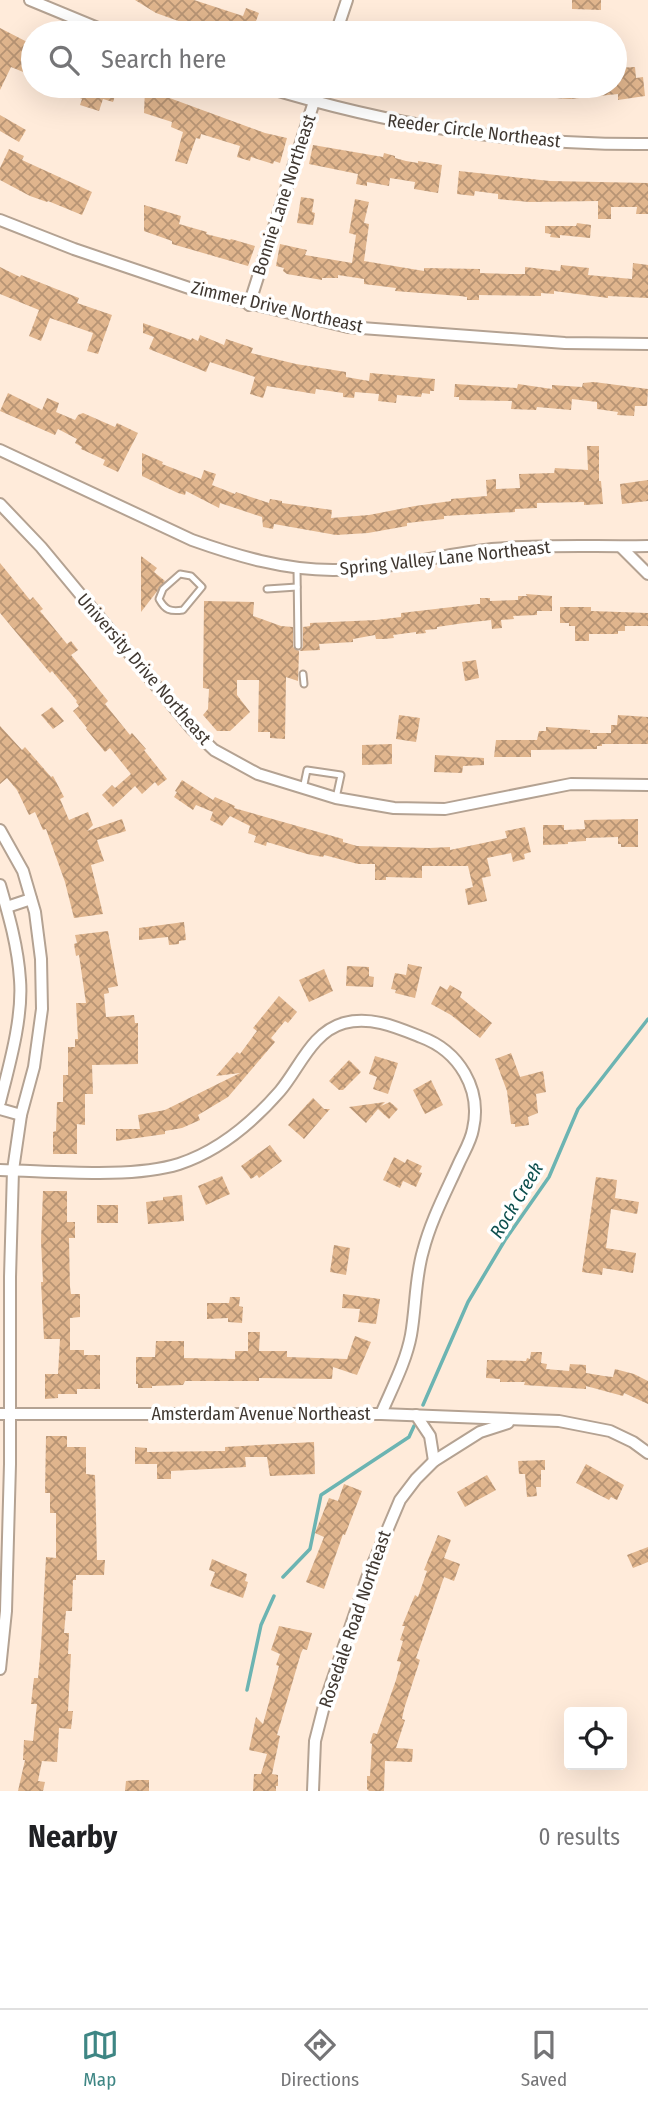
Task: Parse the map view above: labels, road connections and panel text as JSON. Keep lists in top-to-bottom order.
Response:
{
  "streets": {
    "street": [
      "Reeder Circle Northeast",
      "Bonnie Lane Northeast",
      "Zimmer Drive Northeast",
      "Spring Valley Lane Northeast",
      "University Drive Northeast",
      "Amsterdam Avenue Northeast",
      "Rosedale Road Northeast"
    ]
  },
  "crossings": [
    ["Reeder Circle Northeast", "Bonnie Lane Northeast"],
    ["Bonnie Lane Northeast", "Zimmer Drive Northeast"],
    ["Amsterdam Avenue Northeast", "Rosedale Road Northeast"]
  ],
  "water": ["Rock Creek"],
  "page": {
    "search": "Search here",
    "heading": ["Nearby", "0 results"],
    "nav": ["Map", "Directions", "Saved"]
  }
}
